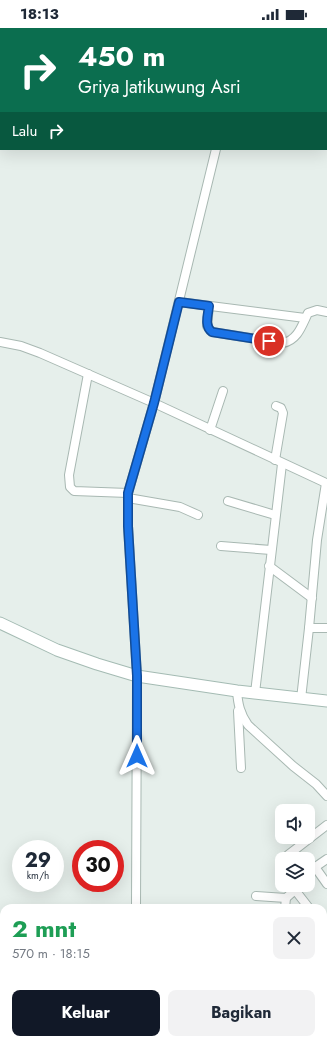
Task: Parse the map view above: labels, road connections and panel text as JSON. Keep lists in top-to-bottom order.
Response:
{
  "page": {
    "status": "18:13",
    "turn": ["450 m", "Griya Jatikuwung Asri"],
    "then": "Lalu",
    "speed": "29 km/h",
    "limit": "30",
    "heading": ["2 mnt", "570 m · 18:15"],
    "buttons": ["Keluar", "Bagikan"]
  }
}
